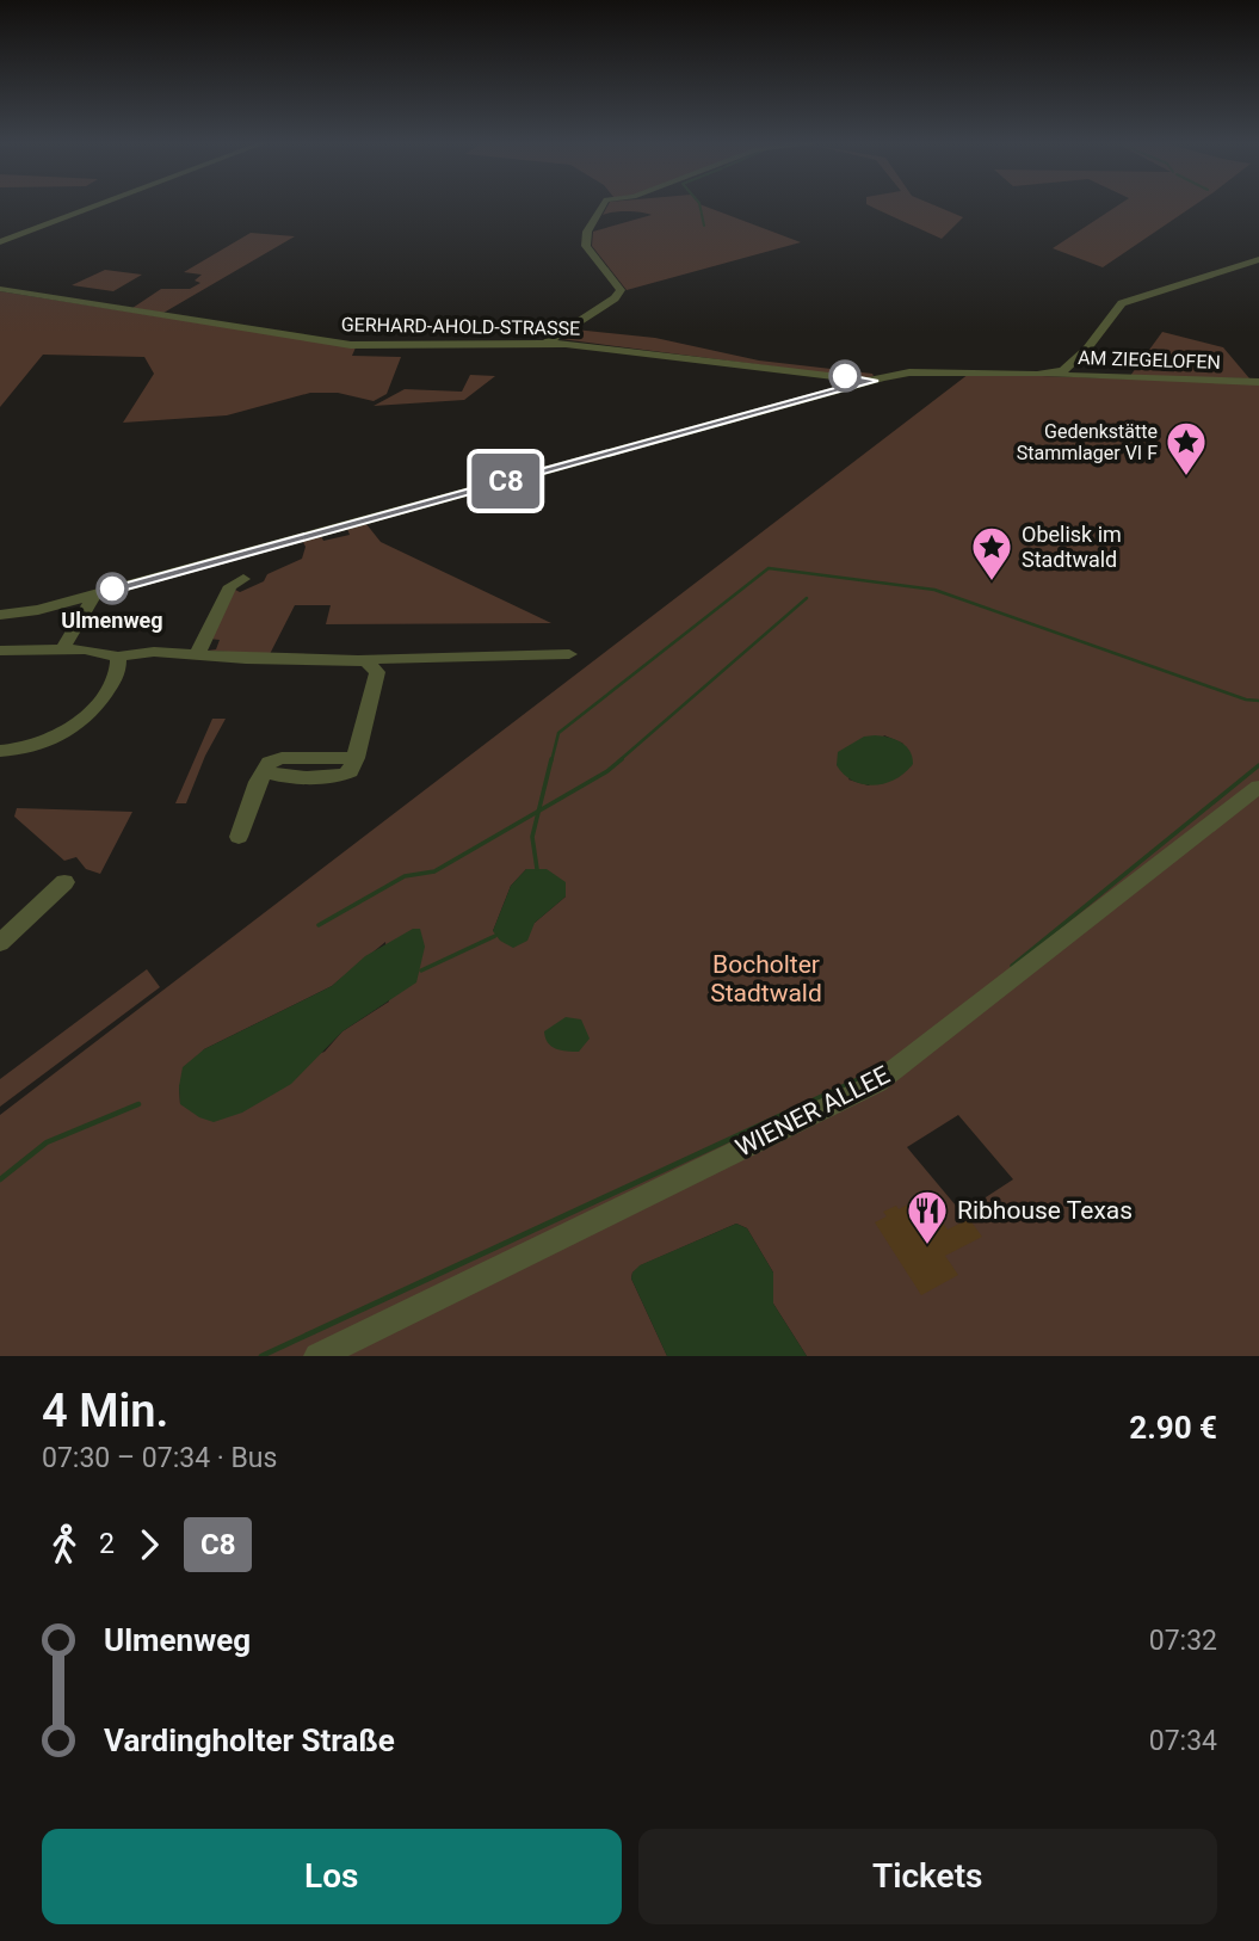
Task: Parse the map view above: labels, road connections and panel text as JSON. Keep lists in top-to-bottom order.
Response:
{
  "streets": {
    "street": ["GERHARD-AHOLD-STRASSE", "AM ZIEGELOFEN", "WIENER ALLEE"]
  },
  "crossings": [
    ["GERHARD-AHOLD-STRASSE", "AM ZIEGELOFEN"]
  ],
  "parks": ["Bocholter Stadtwald"],
  "places": {
    "place": ["Gedenkstätte Stammlager VI F", "Obelisk im Stadtwald"],
    "other": ["Ulmenweg"],
    "restaurant": ["Ribhouse Texas"]
  },
  "lines": ["bus line C8"],
  "page": {
    "on_map": "C8",
    "heading": ["4 Min.", "07:30 – 07:34 · Bus", "2.90 €"],
    "legs": ["2", "C8"],
    "list": [
      {
        "name": "Ulmenweg",
        "value": "07:32"
      },
      {
        "name": "Vardingholter Straße",
        "value": "07:34"
      }
    ],
    "buttons": ["Los", "Tickets"]
  }
}
